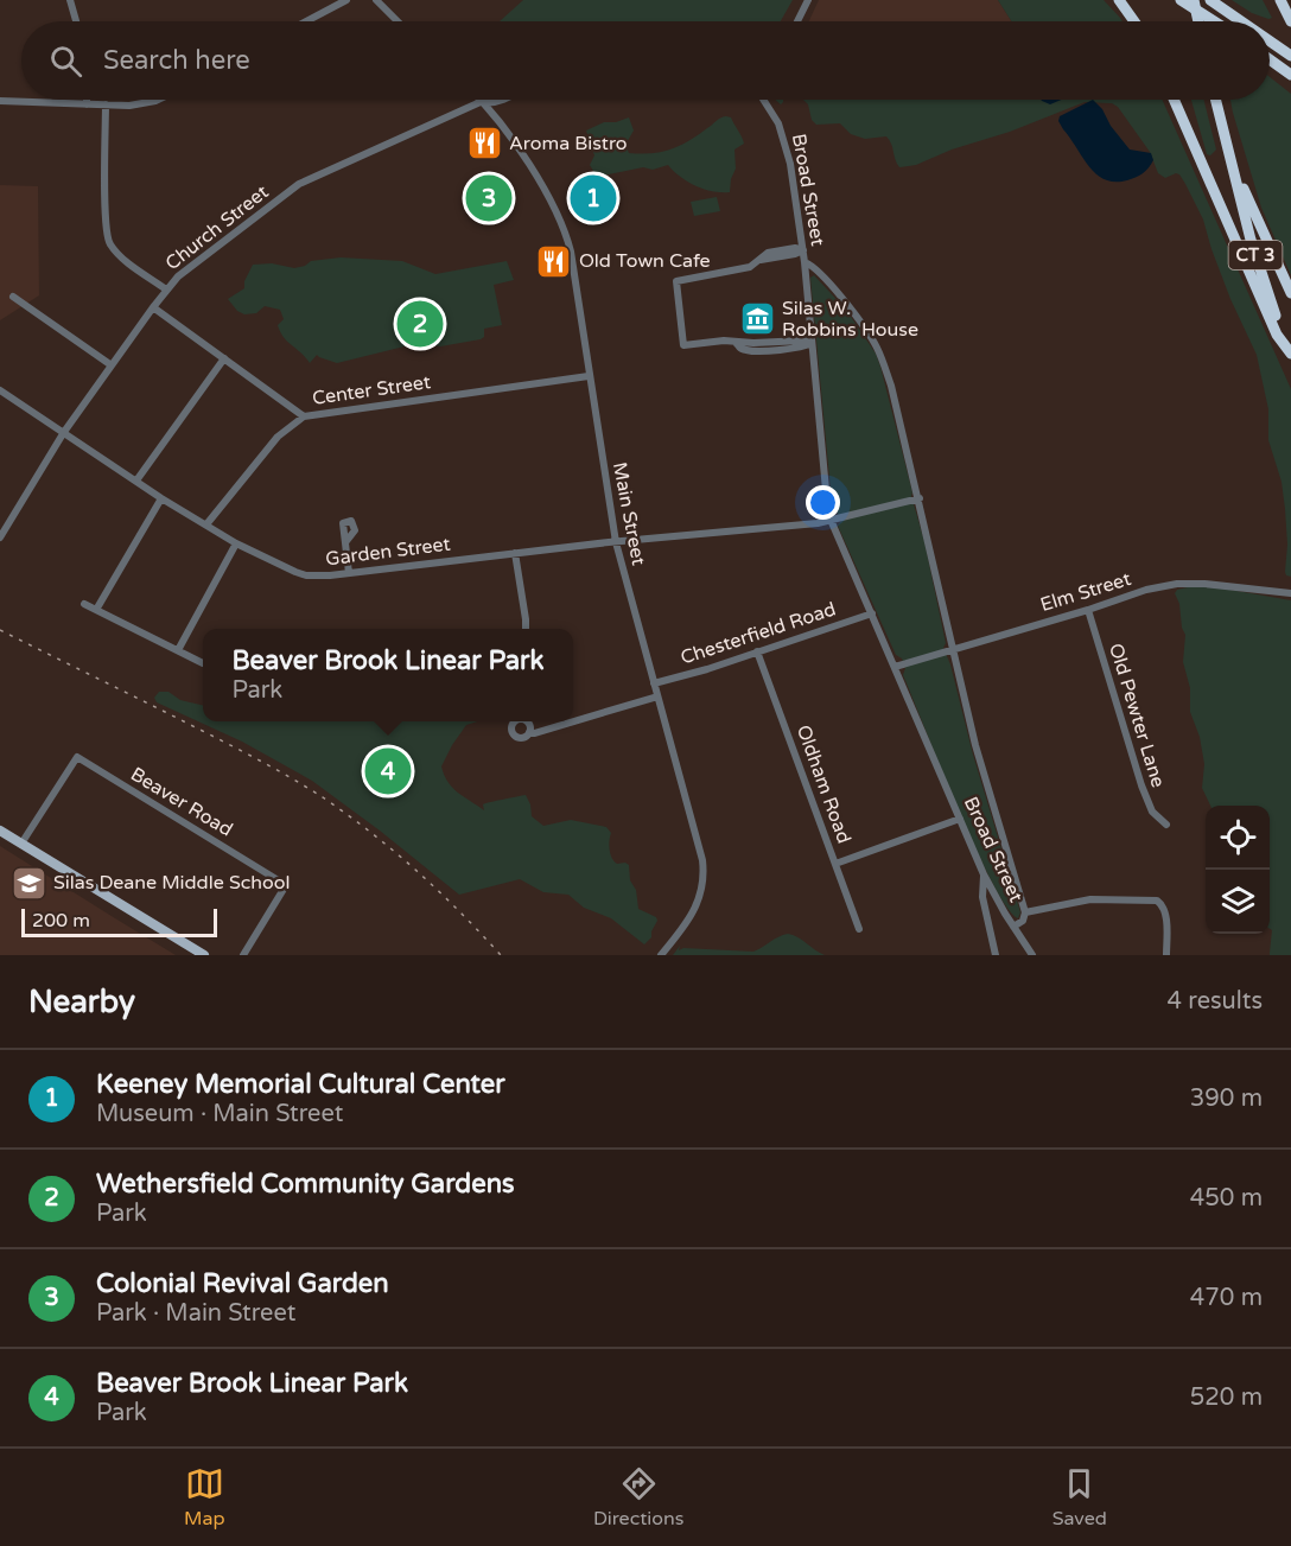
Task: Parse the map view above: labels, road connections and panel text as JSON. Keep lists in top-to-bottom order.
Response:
{
  "streets": {
    "highway": ["CT 3"],
    "street": [
      "Broad Street",
      "Church Street",
      "Center Street",
      "Main Street",
      "Garden Street",
      "Elm Street",
      "Chesterfield Road",
      "Old Pewter Lane",
      "Oldham Road",
      "Beaver Road"
    ]
  },
  "crossings": [
    ["Broad Street", "Garden Street"],
    ["Broad Street", "Elm Street"],
    ["Broad Street", "Chesterfield Road"],
    ["Church Street", "Main Street"],
    ["Church Street", "Garden Street"],
    ["Center Street", "Main Street"],
    ["Center Street", "Garden Street"],
    ["Main Street", "Garden Street"],
    ["Main Street", "Chesterfield Road"],
    ["Elm Street", "Old Pewter Lane"],
    ["Chesterfield Road", "Oldham Road"]
  ],
  "places": {
    "restaurant": ["Aroma Bistro", "Old Town Cafe"],
    "museum": ["Silas W. Robbins House"],
    "school or university": ["Silas Deane Middle School"]
  },
  "scale_bar": "200 m",
  "page": {
    "search": "Search here",
    "pins": [
      "1",
      "3",
      "2",
      "4"
    ],
    "popup": ["Beaver Brook Linear Park", "Park"],
    "scale": "200 m",
    "heading": ["Nearby", "4 results"],
    "list": [
      {
        "mark": "1",
        "name": "Keeney Memorial Cultural Center",
        "note": "Museum · Main Street",
        "value": "390 m"
      },
      {
        "mark": "2",
        "name": "Wethersfield Community Gardens",
        "note": "Park",
        "value": "450 m"
      },
      {
        "mark": "3",
        "name": "Colonial Revival Garden",
        "note": "Park · Main Street",
        "value": "470 m"
      },
      {
        "mark": "4",
        "name": "Beaver Brook Linear Park",
        "note": "Park",
        "value": "520 m"
      }
    ],
    "nav": ["Map", "Directions", "Saved"]
  }
}
